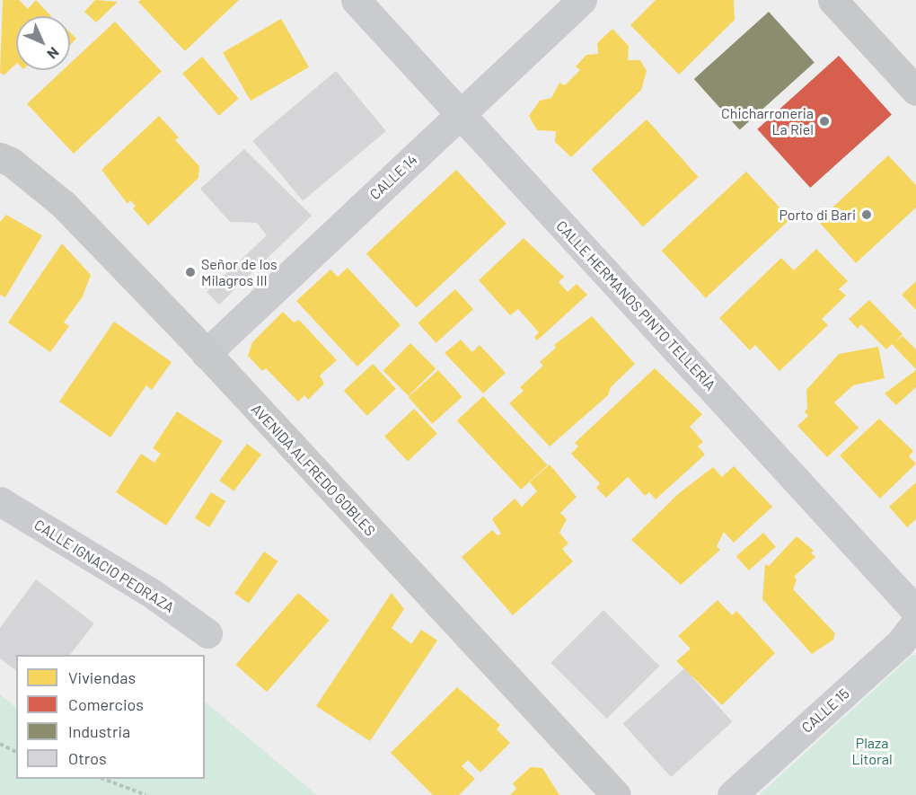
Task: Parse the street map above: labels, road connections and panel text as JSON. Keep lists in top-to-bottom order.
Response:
{
  "streets": {
    "main road": ["AVENIDA ALFREDO GOBLES"],
    "street": [
      "CALLE 14",
      "CALLE HERMANOS PINTO TELLERÍA",
      "CALLE IGNACIO PEDRAZA",
      "CALLE 15"
    ]
  },
  "crossings": [
    ["CALLE 14", "CALLE HERMANOS PINTO TELLERÍA"],
    ["CALLE 14", "AVENIDA ALFREDO GOBLES"]
  ],
  "parks": ["Plaza Litoral"],
  "places": ["Chicharroneria La Riel", "Porto di Bari", "Señor de los Milagros III"],
  "legend": [
    "Viviendas",
    "Comercios",
    "Industria",
    "Otros"
  ],
  "north": "bottom right"
}
